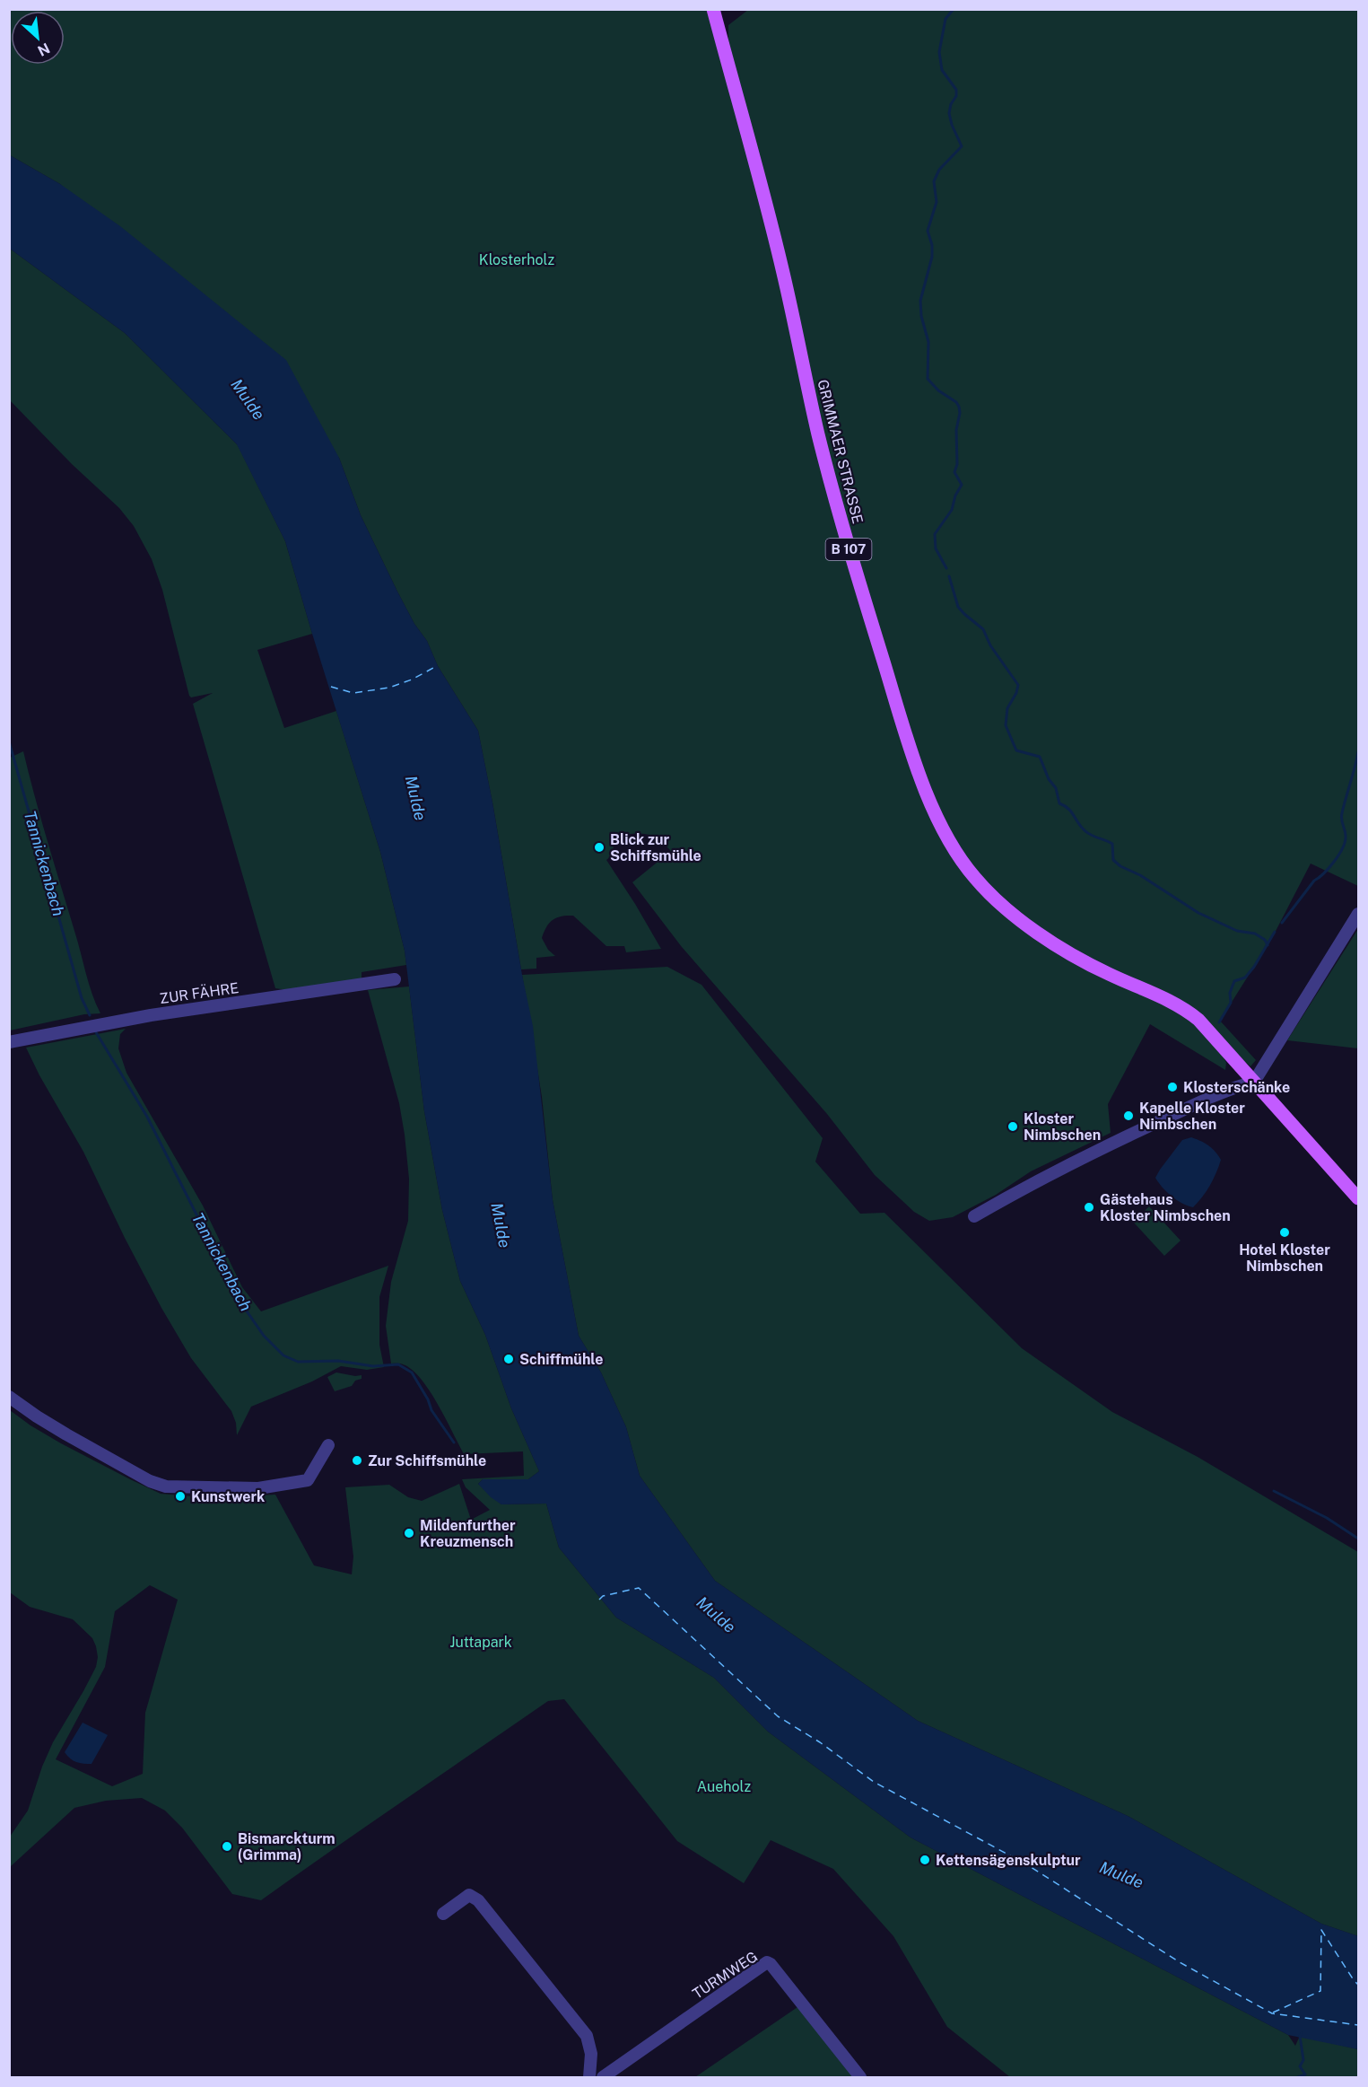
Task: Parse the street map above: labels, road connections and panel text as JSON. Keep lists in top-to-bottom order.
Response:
{
  "streets": {
    "main road": ["GRIMMAER STRASSE", "B 107"],
    "street": ["ZUR FÄHRE", "TURMWEG"]
  },
  "crossings": [
    ["GRIMMAER STRASSE", "B 107"]
  ],
  "water": ["Mulde", "Tannickenbach"],
  "parks": ["Klosterholz", "Juttapark", "Aueholz"],
  "places": [
    "Blick zur Schiffsmühle",
    "Klosterschänke",
    "Kapelle Kloster Nimbschen",
    "Kloster Nimbschen",
    "Gästehaus Kloster Nimbschen",
    "Hotel Kloster Nimbschen",
    "Schiffmühle",
    "Zur Schiffsmühle",
    "Kunstwerk",
    "Mildenfurther Kreuzmensch",
    "Bismarckturm (Grimma)",
    "Kettensägenskulptur"
  ],
  "north": "bottom right"
}
